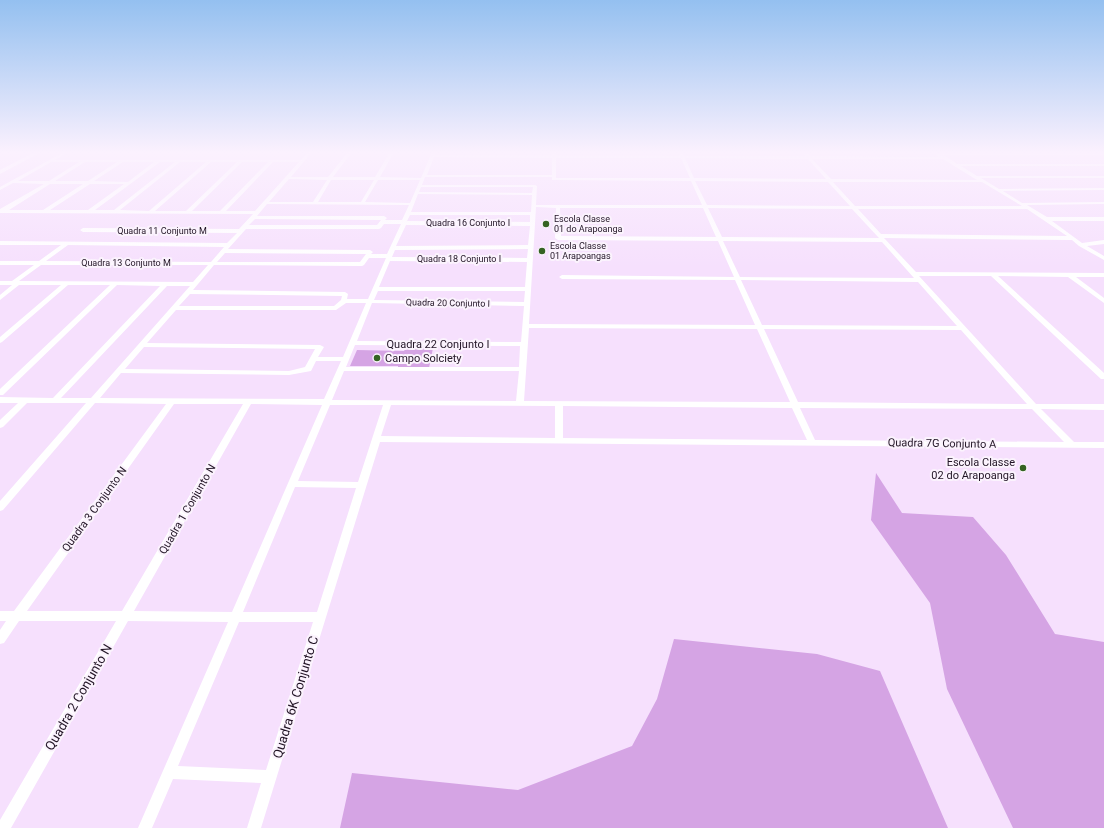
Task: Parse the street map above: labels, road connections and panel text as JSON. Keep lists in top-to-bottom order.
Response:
{
  "streets": {
    "street": [
      "Quadra 16 Conjunto I",
      "Quadra 11 Conjunto M",
      "Quadra 18 Conjunto I",
      "Quadra 13 Conjunto M",
      "Quadra 20 Conjunto I",
      "Quadra 22 Conjunto I",
      "Quadra 7G Conjunto A",
      "Quadra 3 Conjunto N",
      "Quadra 1 Conjunto N",
      "Quadra 2 Conjunto N",
      "Quadra 6K Conjunto C"
    ]
  },
  "crossings": [
    ["Quadra 16 Conjunto I", "Quadra 11 Conjunto M"],
    ["Quadra 18 Conjunto I", "Quadra 13 Conjunto M"],
    ["Quadra 7G Conjunto A", "Quadra 6K Conjunto C"],
    ["Quadra 1 Conjunto N", "Quadra 2 Conjunto N"]
  ],
  "places": [
    "Escola Classe 01 do Arapoanga",
    "Escola Classe 01 Arapoangas",
    "Campo Solciety",
    "Escola Classe 02 do Arapoanga"
  ]
}
